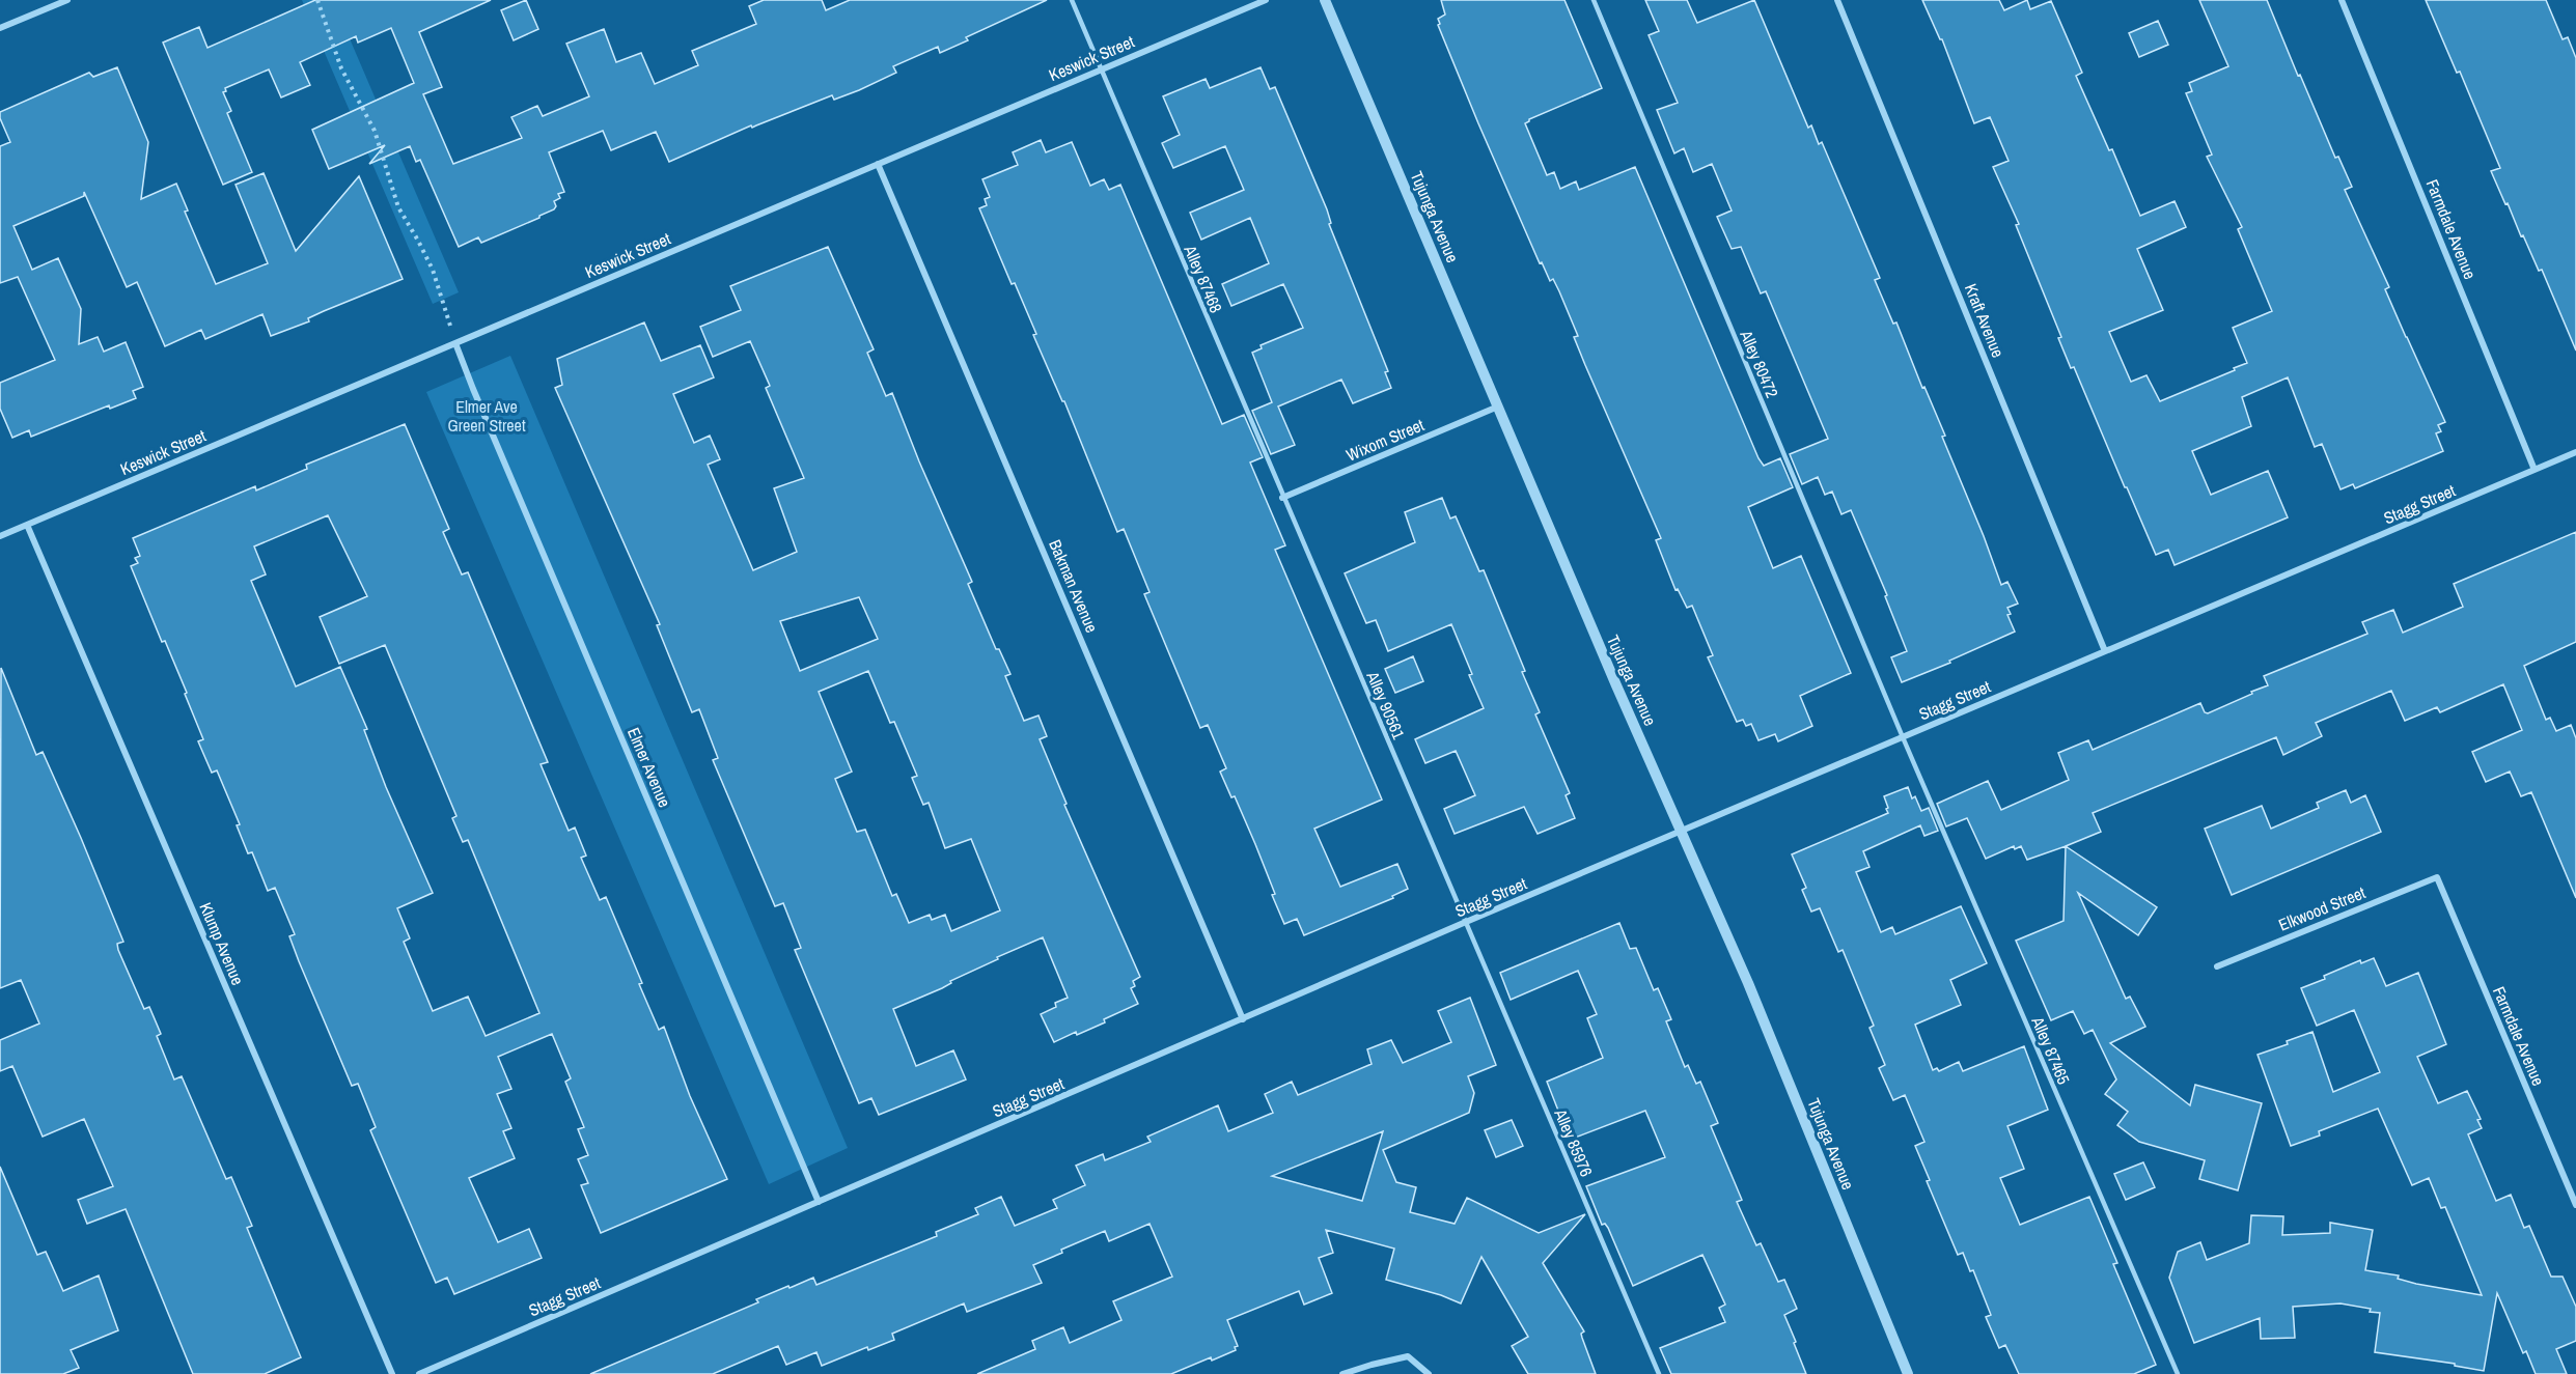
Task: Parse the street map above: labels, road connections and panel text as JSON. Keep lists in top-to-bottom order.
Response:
{
  "streets": {
    "street": [
      "Keswick Street",
      "Tujunga Avenue",
      "Farmdale Avenue",
      "Kraft Avenue",
      "Wixom Street",
      "Stagg Street",
      "Bakman Avenue",
      "Elmer Avenue",
      "Elkwood Street",
      "Klump Avenue"
    ],
    "lane": [
      "Alley 87468",
      "Alley 80472",
      "Alley 90561",
      "Alley 87465",
      "Alley 85976"
    ]
  },
  "crossings": [
    ["Keswick Street", "Alley 87468"],
    ["Keswick Street", "Bakman Avenue"],
    ["Keswick Street", "Elmer Avenue"],
    ["Keswick Street", "Klump Avenue"],
    ["Tujunga Avenue", "Wixom Street"],
    ["Tujunga Avenue", "Stagg Street"],
    ["Farmdale Avenue", "Stagg Street"],
    ["Farmdale Avenue", "Elkwood Street"],
    ["Alley 87468", "Wixom Street"],
    ["Alley 87468", "Alley 90561"],
    ["Kraft Avenue", "Stagg Street"],
    ["Alley 80472", "Stagg Street"],
    ["Alley 80472", "Alley 87465"],
    ["Wixom Street", "Alley 90561"],
    ["Stagg Street", "Bakman Avenue"],
    ["Stagg Street", "Alley 90561"],
    ["Stagg Street", "Elmer Avenue"],
    ["Stagg Street", "Alley 87465"],
    ["Stagg Street", "Alley 85976"],
    ["Alley 90561", "Alley 85976"]
  ],
  "parks": ["Elmer Ave Green Street"]
}
